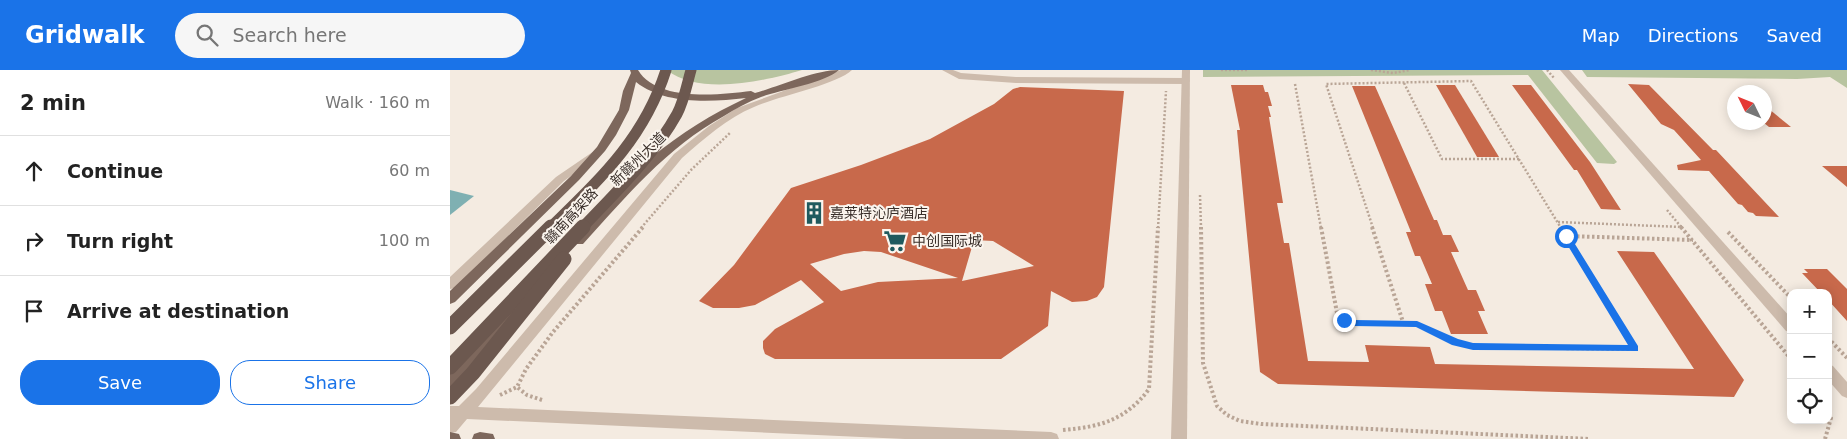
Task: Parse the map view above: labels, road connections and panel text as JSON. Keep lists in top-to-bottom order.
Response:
{
  "streets": {
    "highway": ["赣南高架路"],
    "main road": ["新赣州大道"]
  },
  "places": {
    "building": ["嘉莱特沁庐酒店"],
    "supermarket": ["中创国际城"]
  },
  "north": "top left",
  "page": {
    "header": "Gridwalk",
    "search": "Search here",
    "nav": ["Map", "Directions", "Saved"],
    "heading": ["2 min", "Walk · 160 m"],
    "list": [
      ["Continue", "60 m"],
      ["Turn right", "100 m"],
      "Arrive at destination"
    ],
    "map_buttons": ["+", "−"],
    "buttons": ["Save", "Share"]
  }
}
